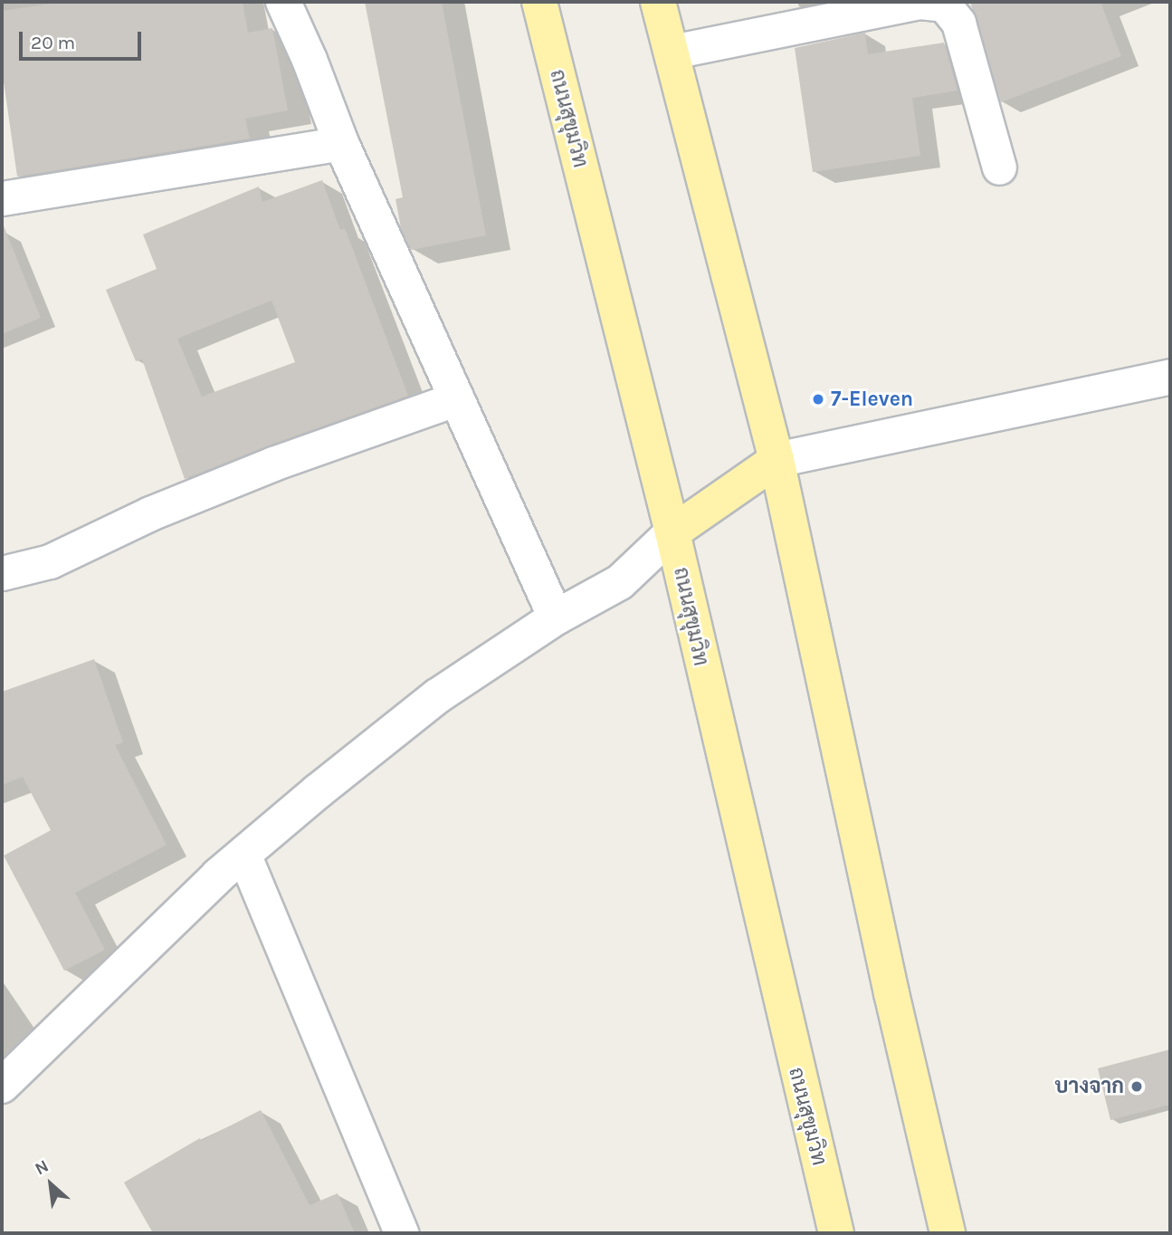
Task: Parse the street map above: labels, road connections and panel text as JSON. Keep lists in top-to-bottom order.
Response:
{
  "streets": {
    "main road": ["ถนนสุขุมวิท"]
  },
  "places": ["7-Eleven", "บางจาก"],
  "scale_bar": "20 m",
  "north": "top left"
}
